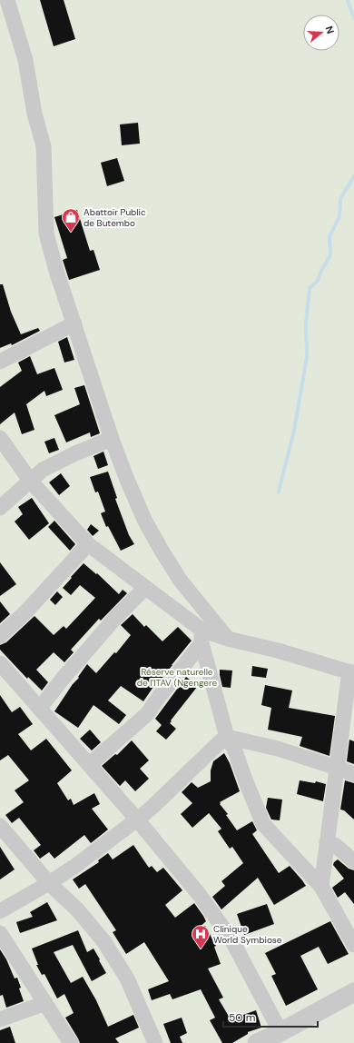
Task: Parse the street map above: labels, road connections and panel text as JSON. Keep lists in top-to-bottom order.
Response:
{
  "parks": ["Réserve naturelle de l'ITAV (Ngengere"],
  "places": {
    "shop": ["Abattoir Public de Butembo"],
    "hospital": ["Clinique World Symbiose"]
  },
  "scale_bar": "50 m",
  "north": "right"
}
